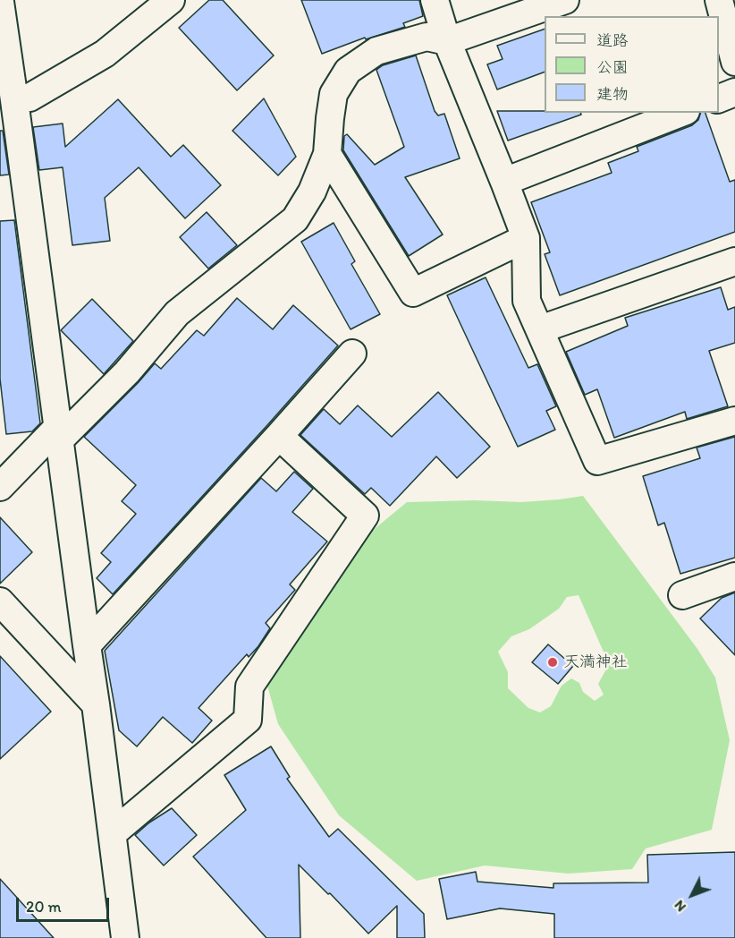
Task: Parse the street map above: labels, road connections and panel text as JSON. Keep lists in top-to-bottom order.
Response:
{
  "places": ["天満神社"],
  "legend": ["道路", "公園", "建物"],
  "scale_bar": "20 m",
  "north": "bottom left"
}
